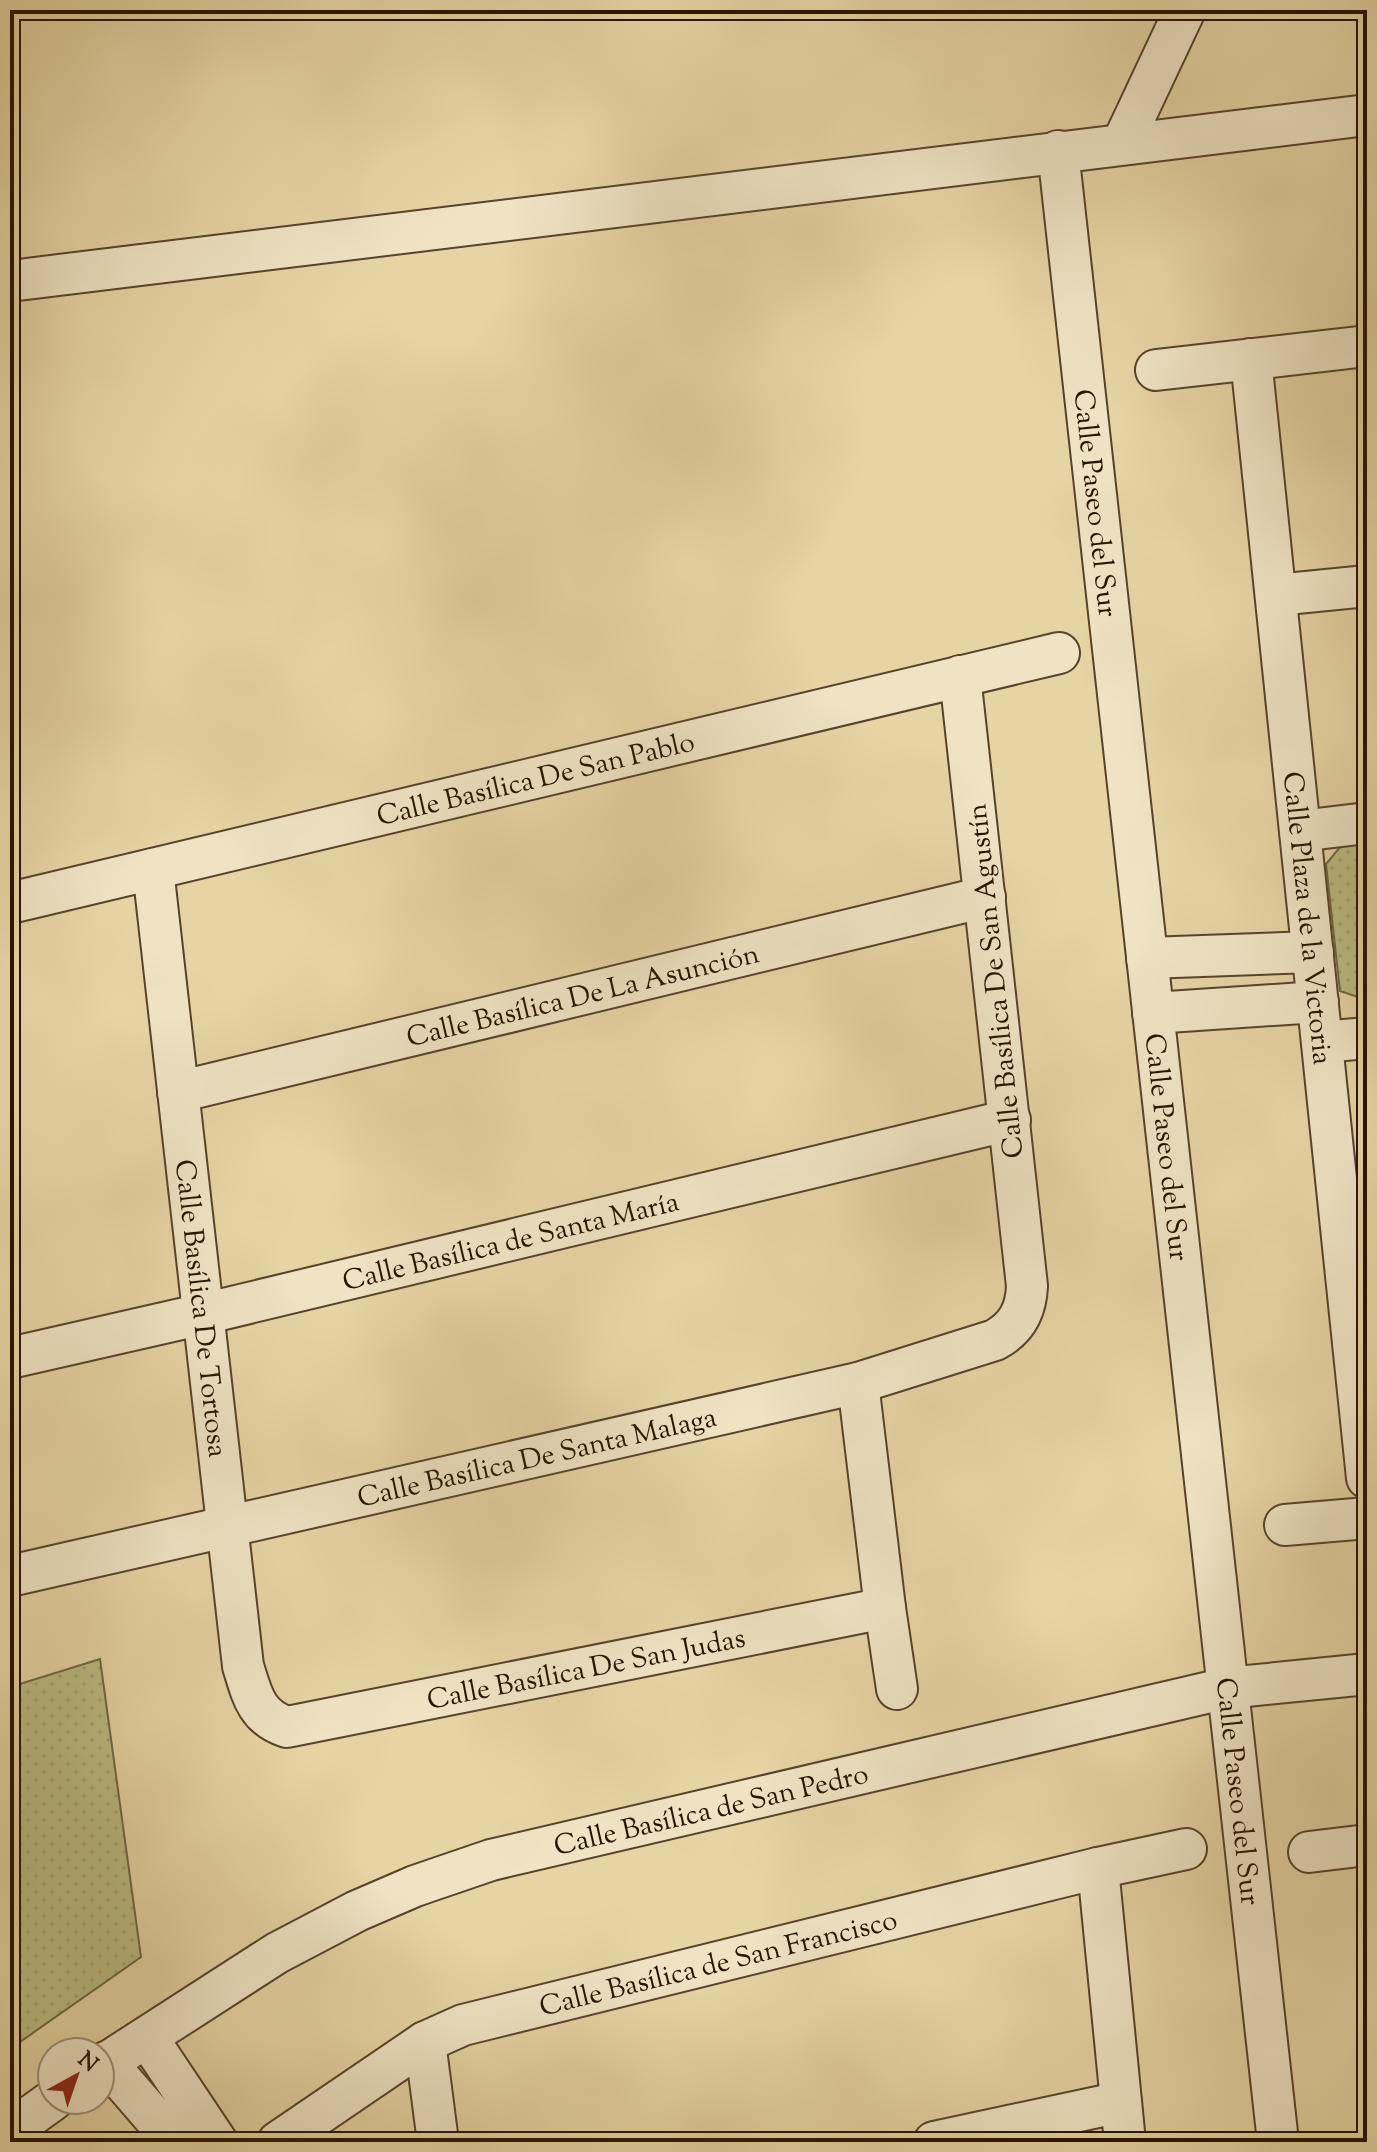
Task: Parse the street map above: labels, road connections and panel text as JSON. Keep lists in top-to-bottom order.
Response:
{
  "streets": {
    "street": [
      "Calle Paseo del Sur",
      "Calle Basílica De San Pablo",
      "Calle Plaza de la Victoria",
      "Calle Basílica De San Agustín",
      "Calle Basílica De La Asunción",
      "Calle Basílica de Santa María",
      "Calle Basílica De Tortosa",
      "Calle Basílica De Santa Malaga",
      "Calle Basílica De San Judas",
      "Calle Basílica de San Pedro",
      "Calle Basílica de San Francisco"
    ]
  },
  "crossings": [
    ["Calle Paseo del Sur", "Calle Basílica de San Pedro"],
    ["Calle Basílica De San Pablo", "Calle Basílica De San Agustín"],
    ["Calle Basílica De San Pablo", "Calle Basílica De Tortosa"],
    ["Calle Basílica De San Agustín", "Calle Basílica De La Asunción"],
    ["Calle Basílica De San Agustín", "Calle Basílica de Santa María"],
    ["Calle Basílica De San Agustín", "Calle Basílica De Santa Malaga"],
    ["Calle Basílica De La Asunción", "Calle Basílica De Tortosa"],
    ["Calle Basílica de Santa María", "Calle Basílica De Tortosa"],
    ["Calle Basílica De Tortosa", "Calle Basílica De Santa Malaga"],
    ["Calle Basílica De Tortosa", "Calle Basílica De San Judas"]
  ],
  "north": "top right"
}
